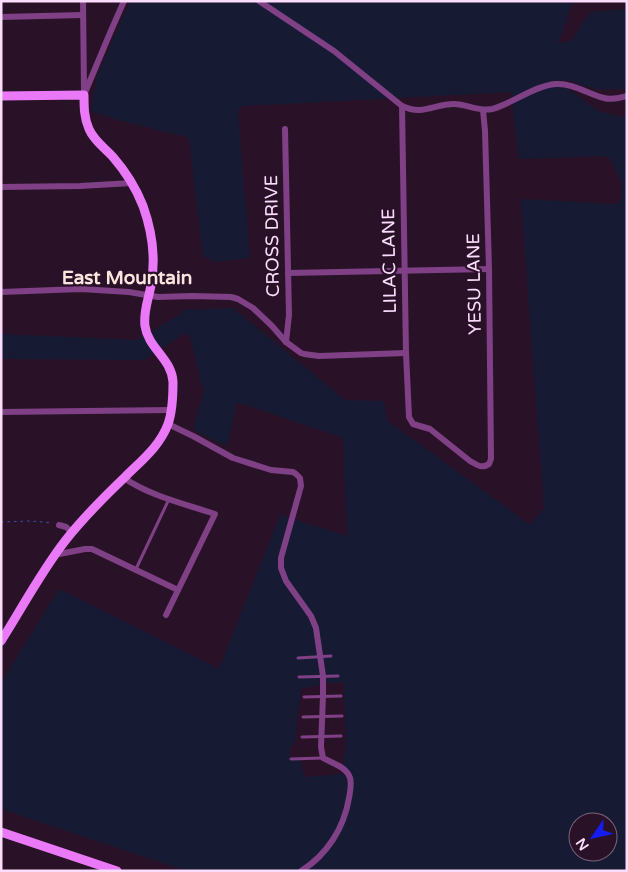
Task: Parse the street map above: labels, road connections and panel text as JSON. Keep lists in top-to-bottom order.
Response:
{
  "streets": {
    "street": ["CROSS DRIVE", "LILAC LANE", "YESU LANE"]
  },
  "crossings": [
    ["LILAC LANE", "YESU LANE"]
  ],
  "districts": ["East Mountain"],
  "north": "bottom left"
}
